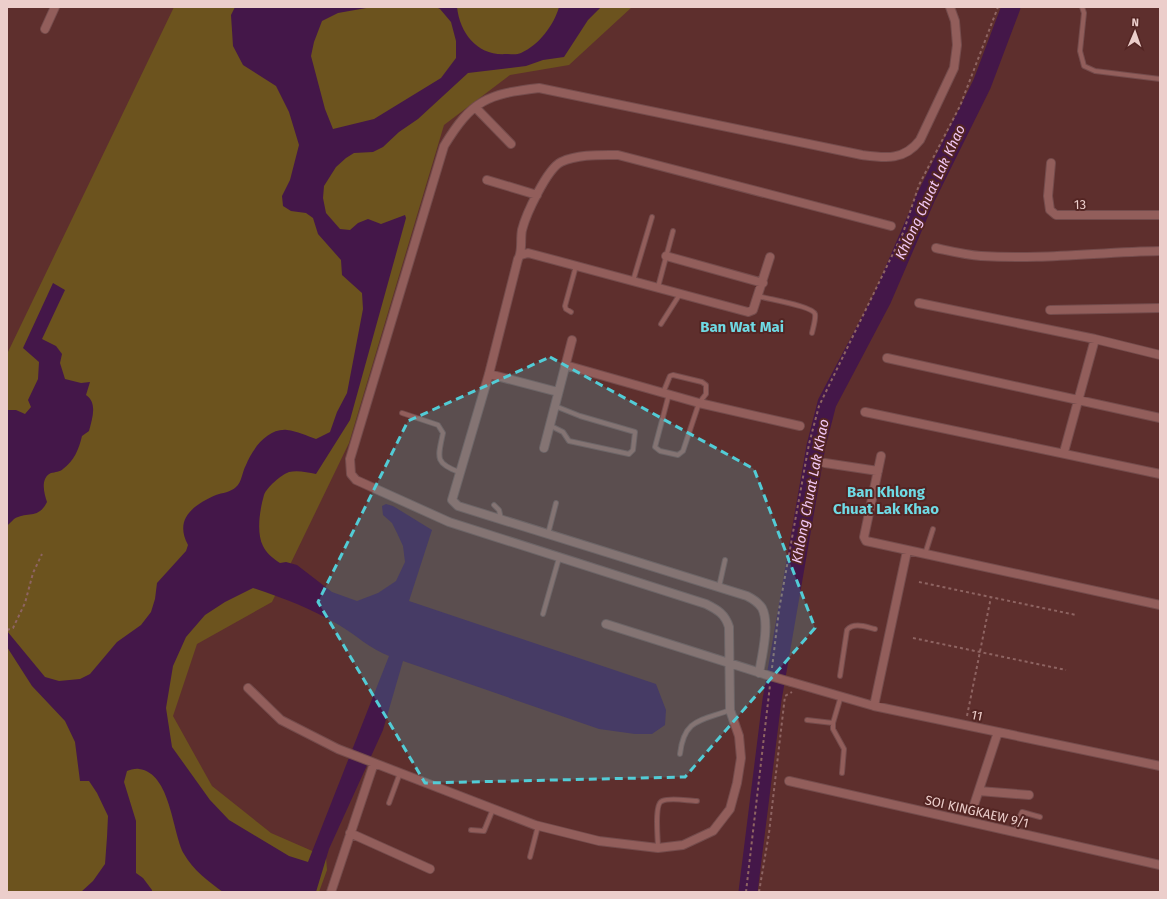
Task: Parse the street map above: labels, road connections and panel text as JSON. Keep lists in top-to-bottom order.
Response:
{
  "streets": {
    "street": ["13", "11", "SOI KINGKAEW 9/1"]
  },
  "districts": ["Ban Wat Mai", "Ban Khlong Chuat Lak Khao"],
  "water": ["Khlong Chuat Lak Khao"],
  "north": "top"
}
